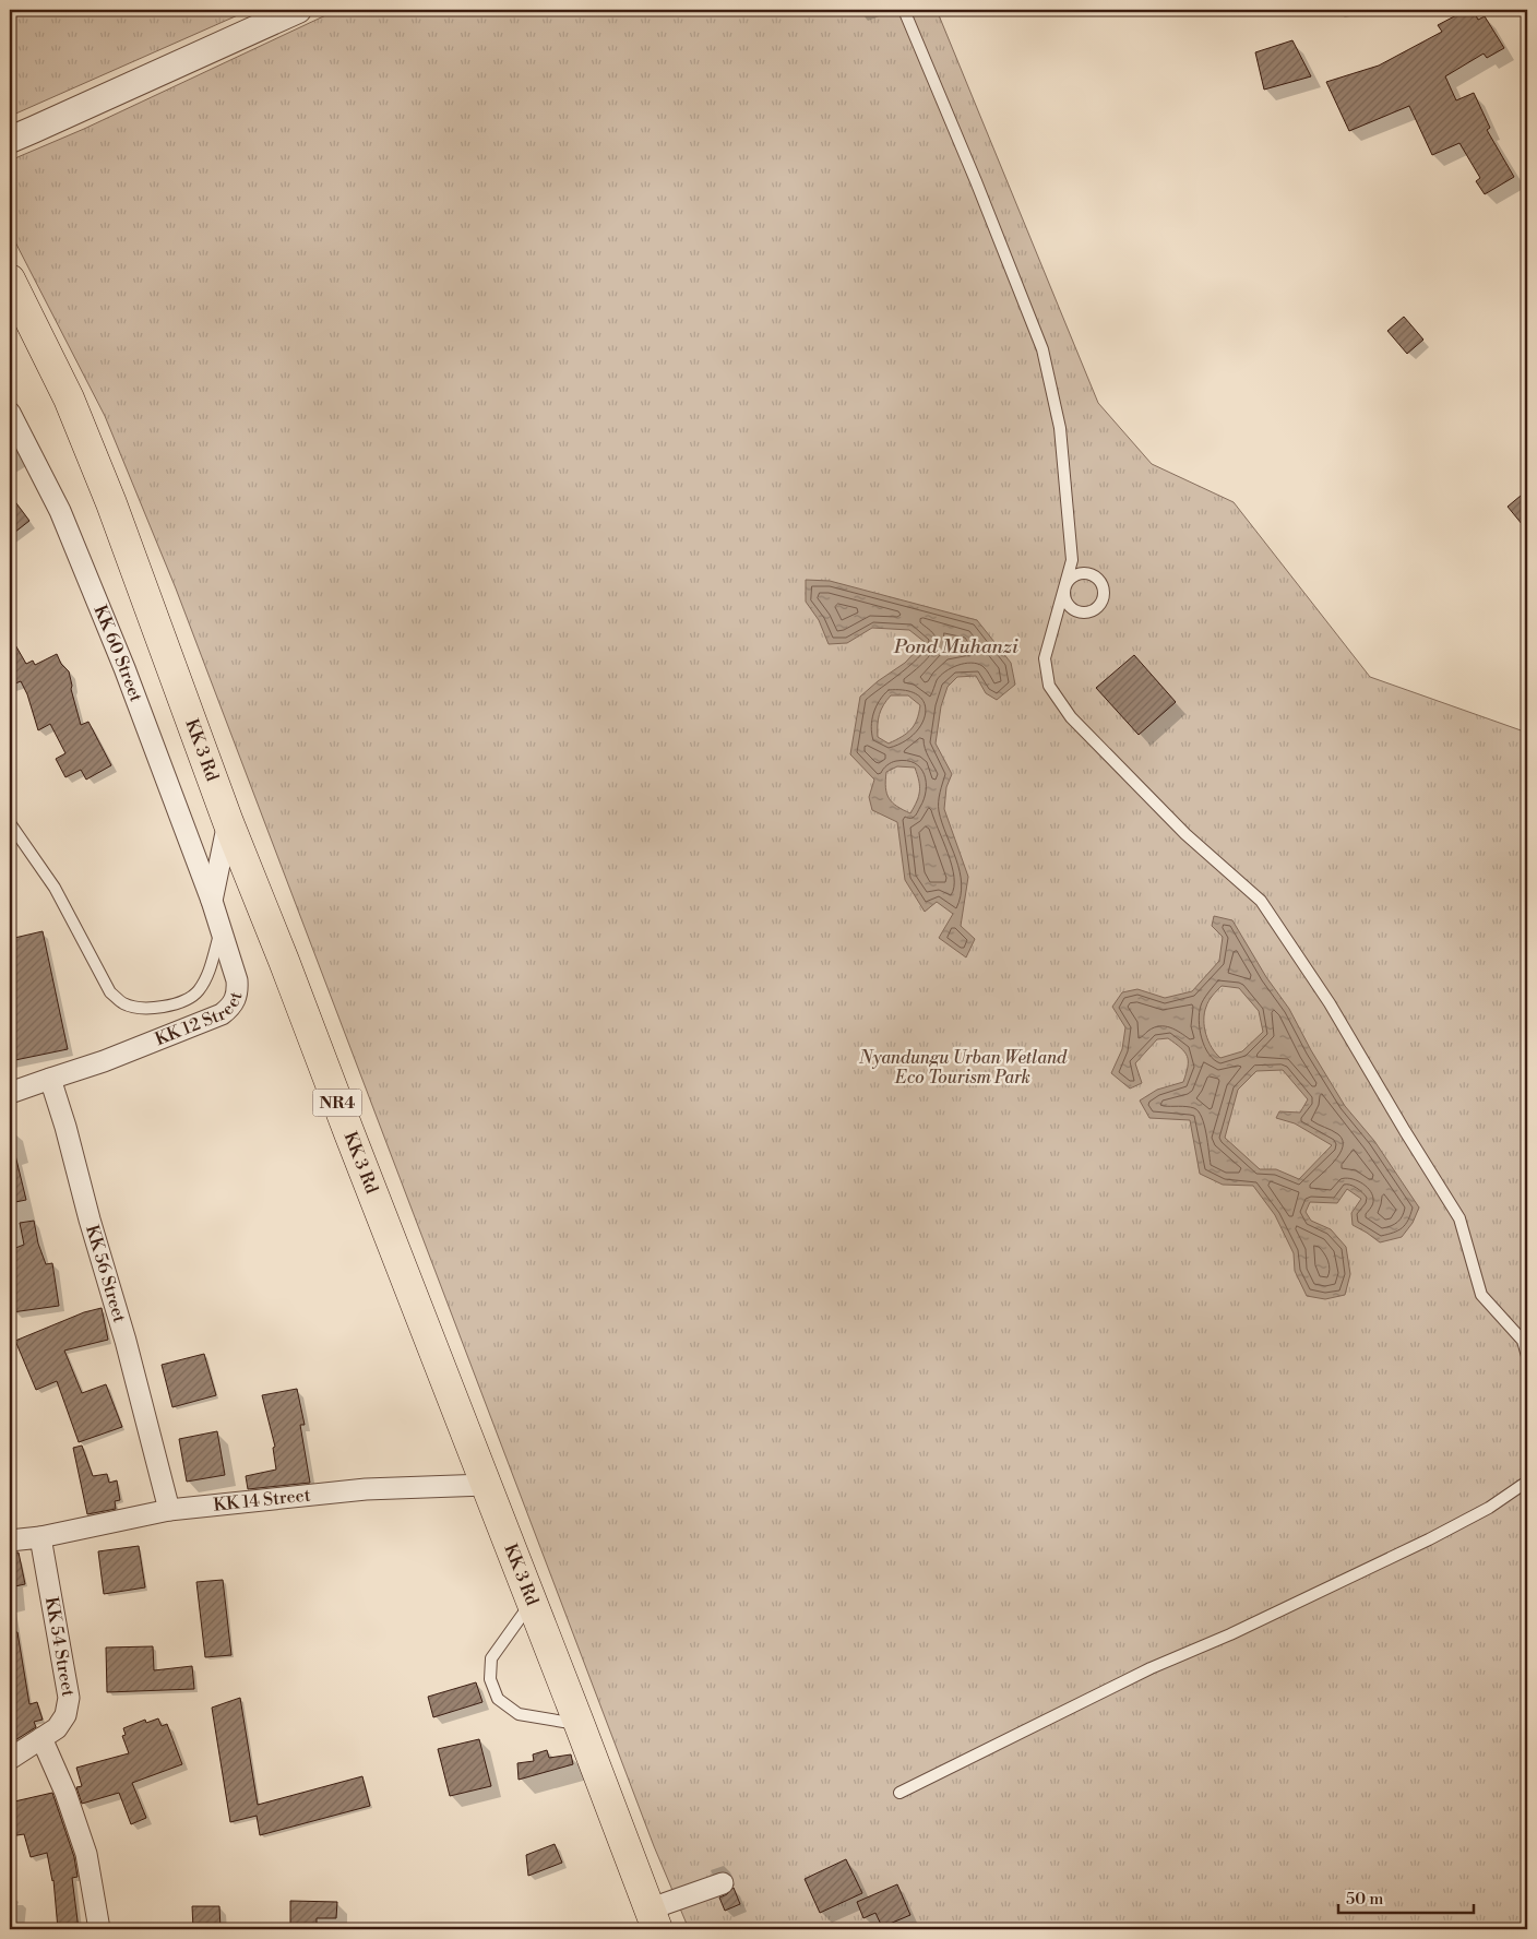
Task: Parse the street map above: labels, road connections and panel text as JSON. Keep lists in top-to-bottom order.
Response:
{
  "streets": {
    "highway": ["KK 3 Rd", "NR4"],
    "street": [
      "KK 60 Street",
      "KK 12 Street",
      "KK 56 Street",
      "KK 14 Street",
      "KK 54 Street"
    ]
  },
  "crossings": [
    ["KK 60 Street", "KK 12 Street"],
    ["KK 3 Rd", "KK 12 Street"],
    ["KK 3 Rd", "KK 14 Street"],
    ["KK 12 Street", "KK 56 Street"],
    ["KK 56 Street", "KK 14 Street"],
    ["KK 14 Street", "KK 54 Street"]
  ],
  "water": ["Pond Muhanzi"],
  "parks": ["Nyandungu Urban Wetland Eco Tourism Park"],
  "scale_bar": "50 m"
}
